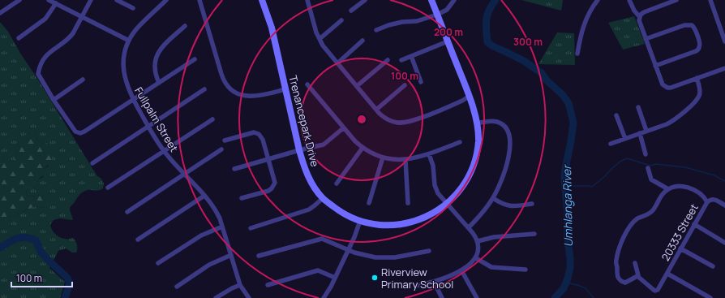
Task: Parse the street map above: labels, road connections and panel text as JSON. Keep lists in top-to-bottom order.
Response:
{
  "streets": {
    "street": ["Fullpalm Street", "Trenancepark Drive", "20333 Street"]
  },
  "water": ["Umhlanga River"],
  "places": ["Riverview Primary School"],
  "scale_bar": "100 m",
  "rings": ["200 m", "300 m", "100 m"]
}
